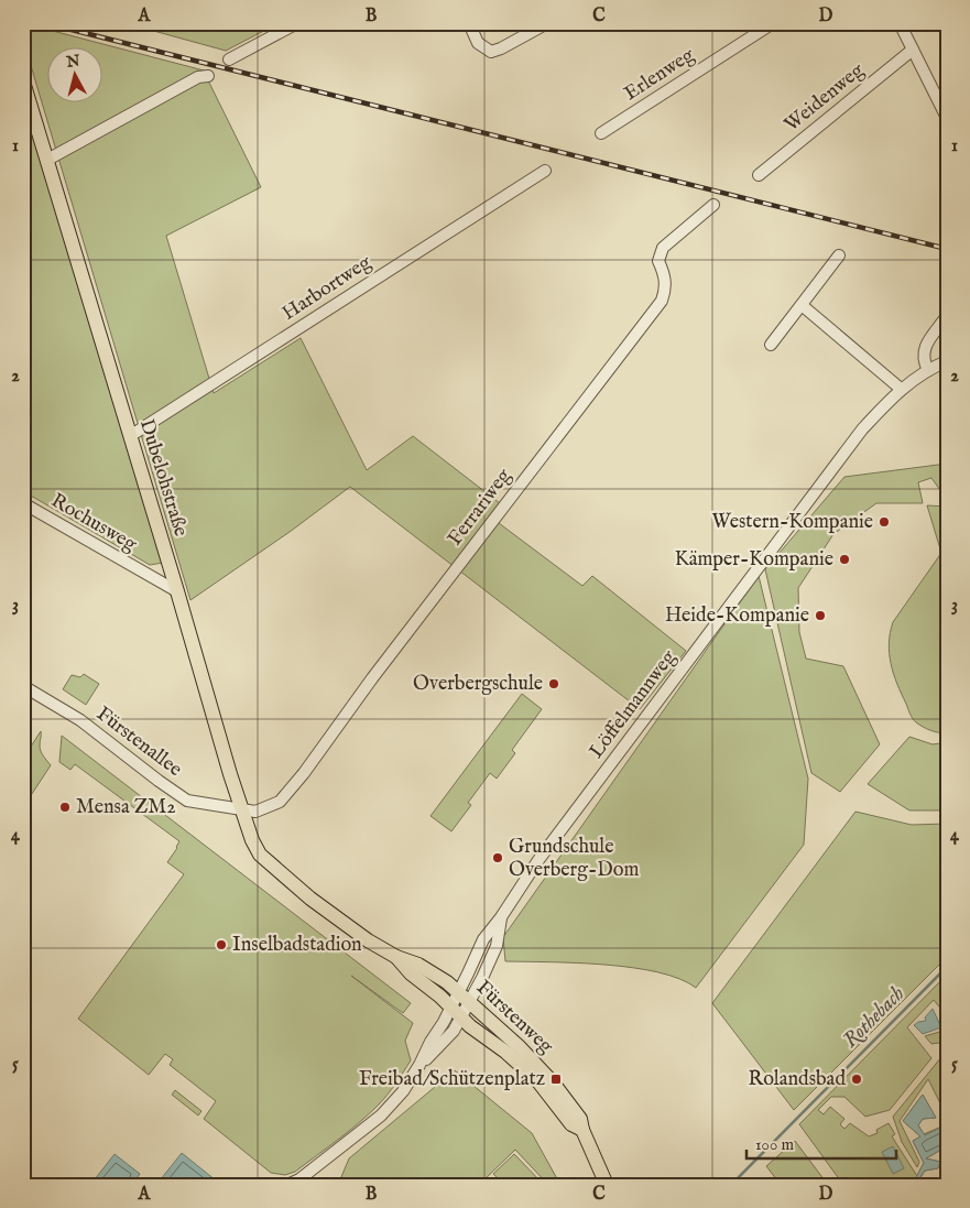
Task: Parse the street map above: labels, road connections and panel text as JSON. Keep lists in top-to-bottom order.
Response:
{
  "streets": {
    "main road": ["Dubelohstraße", "Fürstenweg"],
    "street": [
      "Erlenweg",
      "Weidenweg",
      "Harbortweg",
      "Ferrariweg",
      "Rochusweg",
      "Löffelmannweg",
      "Fürstenallee"
    ]
  },
  "crossings": [
    ["Harbortweg", "Dubelohstraße"],
    ["Dubelohstraße", "Ferrariweg"],
    ["Dubelohstraße", "Rochusweg"],
    ["Dubelohstraße", "Fürstenallee"],
    ["Dubelohstraße", "Fürstenweg"],
    ["Ferrariweg", "Fürstenallee"],
    ["Ferrariweg", "Fürstenweg"],
    ["Löffelmannweg", "Fürstenweg"],
    ["Fürstenallee", "Fürstenweg"]
  ],
  "water": ["Rothebach"],
  "places": {
    "other": [
      "Western-Kompanie",
      "Kämper-Kompanie",
      "Heide-Kompanie",
      "Overbergschule",
      "Mensa ZM2",
      "Grundschule Overberg-Dom",
      "Inselbadstadion",
      "Rolandsbad"
    ],
    "transit": ["Freibad/Schützenplatz"]
  },
  "scale_bar": "100 m",
  "north": "top",
  "grid": {
    "columns": [
      "A",
      "B",
      "C",
      "D"
    ],
    "rows": [
      "1",
      "2",
      "3",
      "4",
      "5"
    ]
  }
}
